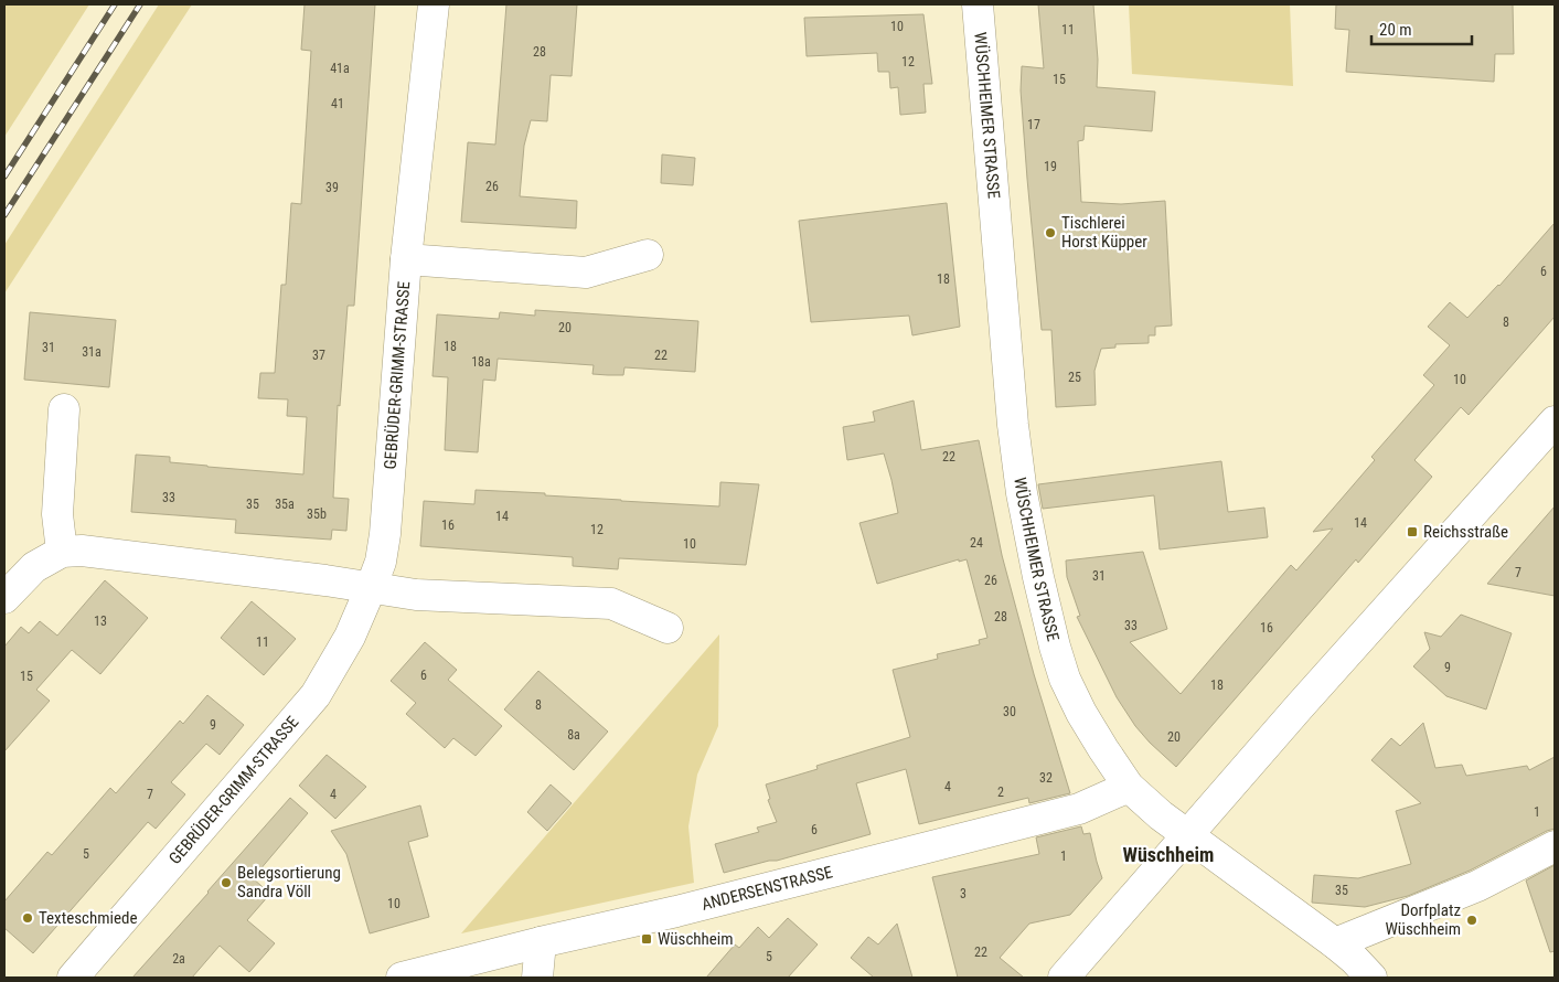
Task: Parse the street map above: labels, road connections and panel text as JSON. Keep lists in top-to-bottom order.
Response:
{
  "streets": {
    "street": ["WÜSCHHEIMER STRASSE", "GEBRÜDER-GRIMM-STRASSE", "ANDERSENSTRASSE"]
  },
  "crossings": [
    ["WÜSCHHEIMER STRASSE", "ANDERSENSTRASSE"]
  ],
  "districts": ["Wüschheim"],
  "places": {
    "other": [
      "Tischlerei Horst Küpper",
      "Belegsortierung Sandra Völl",
      "Texteschmiede",
      "Dorfplatz Wüschheim"
    ],
    "transit": ["Reichsstraße", "Wüschheim"]
  },
  "house_numbers": [
    "10",
    "11",
    "28",
    "12",
    "41a",
    "15",
    "41",
    "17",
    "19",
    "26",
    "39",
    "6",
    "18",
    "8",
    "20",
    "18",
    "31",
    "31a",
    "37",
    "22",
    "18a",
    "25",
    "10",
    "22",
    "33",
    "35",
    "35a",
    "35b",
    "14",
    "14",
    "16",
    "12",
    "24",
    "10",
    "7",
    "31",
    "26",
    "28",
    "13",
    "33",
    "16",
    "11",
    "9",
    "6",
    "15",
    "18",
    "8",
    "30",
    "9",
    "8a",
    "20",
    "32",
    "4",
    "2",
    "7",
    "4",
    "1",
    "6",
    "5",
    "1",
    "35",
    "3",
    "10",
    "22",
    "5",
    "2a"
  ],
  "scale_bar": "20 m"
}
